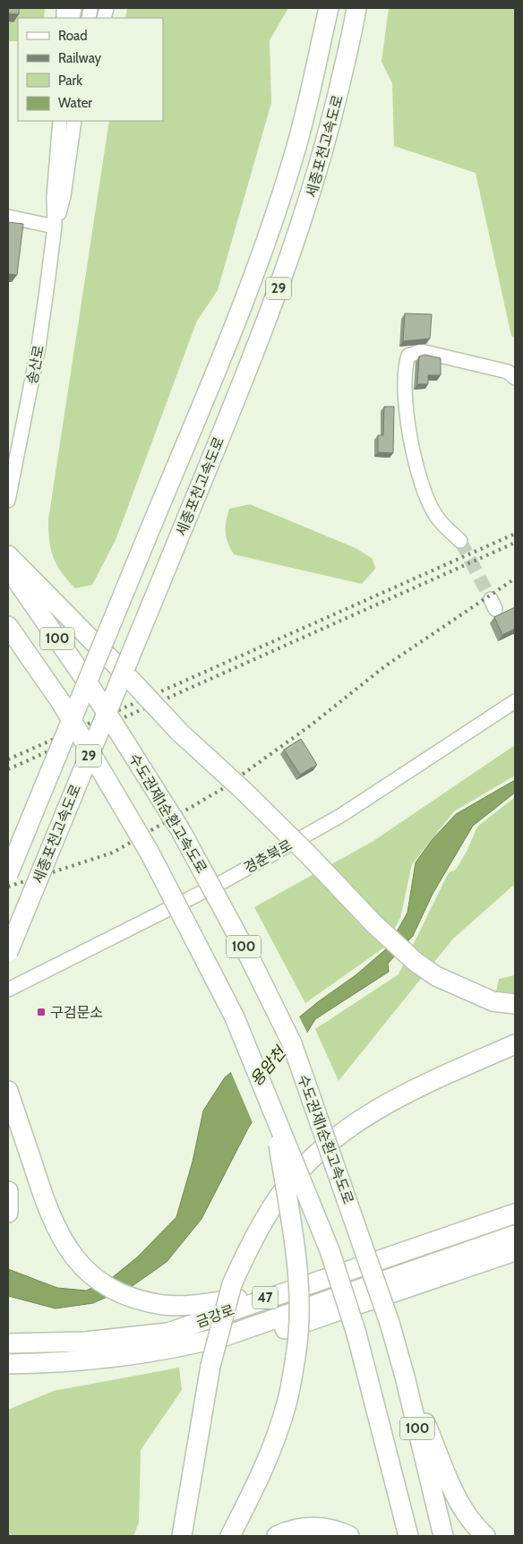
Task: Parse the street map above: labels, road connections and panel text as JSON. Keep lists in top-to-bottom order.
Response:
{
  "streets": {
    "highway": [
      "세종포천고속도로",
      "29",
      "100",
      "수도권제1순환고속도로",
      "47",
      "금강로"
    ],
    "street": ["송산로", "경춘북로"]
  },
  "water": ["용암천"],
  "places": {
    "transit": ["구검문소"]
  },
  "legend": [
    "Road",
    "Railway",
    "Park",
    "Water"
  ]
}
